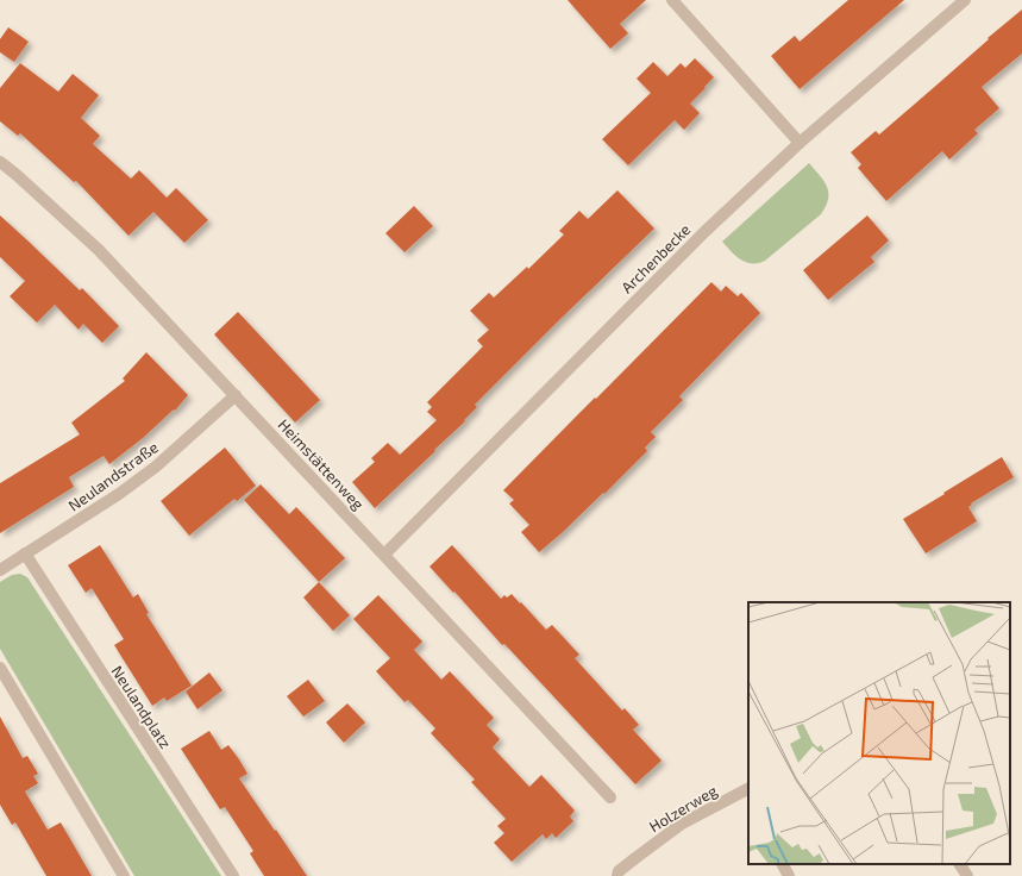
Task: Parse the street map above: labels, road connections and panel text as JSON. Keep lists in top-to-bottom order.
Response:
{
  "streets": {
    "street": [
      "Archenbecke",
      "Heimstättenweg",
      "Neulandstraße",
      "Neulandplatz",
      "Holzerweg"
    ]
  },
  "crossings": [
    ["Archenbecke", "Heimstättenweg"],
    ["Heimstättenweg", "Neulandstraße"],
    ["Neulandstraße", "Neulandplatz"]
  ]
}
